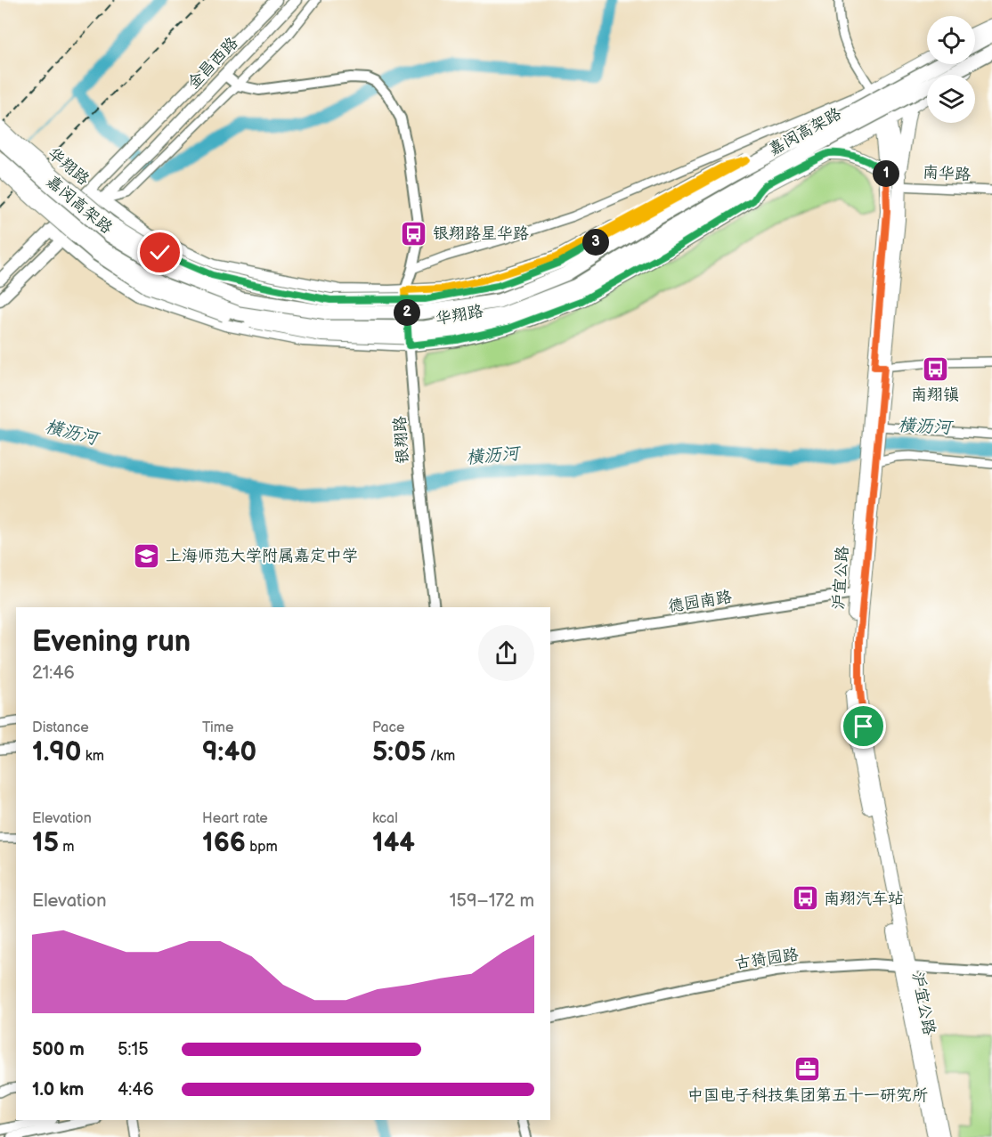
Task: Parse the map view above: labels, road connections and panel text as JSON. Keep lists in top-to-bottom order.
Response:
{
  "streets": {
    "highway": ["嘉闵高架路"],
    "main road": ["金昌西路", "华翔路", "沪宜公路"],
    "street": [
      "南华路",
      "银翔路",
      "德园南路",
      "古猗园路"
    ]
  },
  "crossings": [
    ["华翔路", "沪宜公路"],
    ["南华路", "沪宜公路"],
    ["沪宜公路", "德园南路"],
    ["沪宜公路", "古猗园路"]
  ],
  "water": ["横沥河"],
  "places": {
    "bus stop": ["银翔路星华路", "南翔镇", "南翔汽车站"],
    "school or university": ["上海师范大学附属嘉定中学"],
    "office": ["中国电子科技集团第五十一研究所"]
  },
  "page": {
    "pins": ["1", "3", "2"],
    "heading": ["Evening run", "21:46"],
    "stats": [
      ["Distance", "1.90 km"],
      ["Time", "9:40"],
      ["Pace", "5:05 /km"],
      ["Elevation", "15 m"],
      ["Heart rate", "166 bpm"],
      ["kcal", "144"]
    ],
    "chart": ["Elevation", "159–172 m"],
    "list": [
      {
        "name": "500 m",
        "note": "5:15"
      },
      {
        "name": "1.0 km",
        "note": "4:46"
      }
    ]
  }
}
